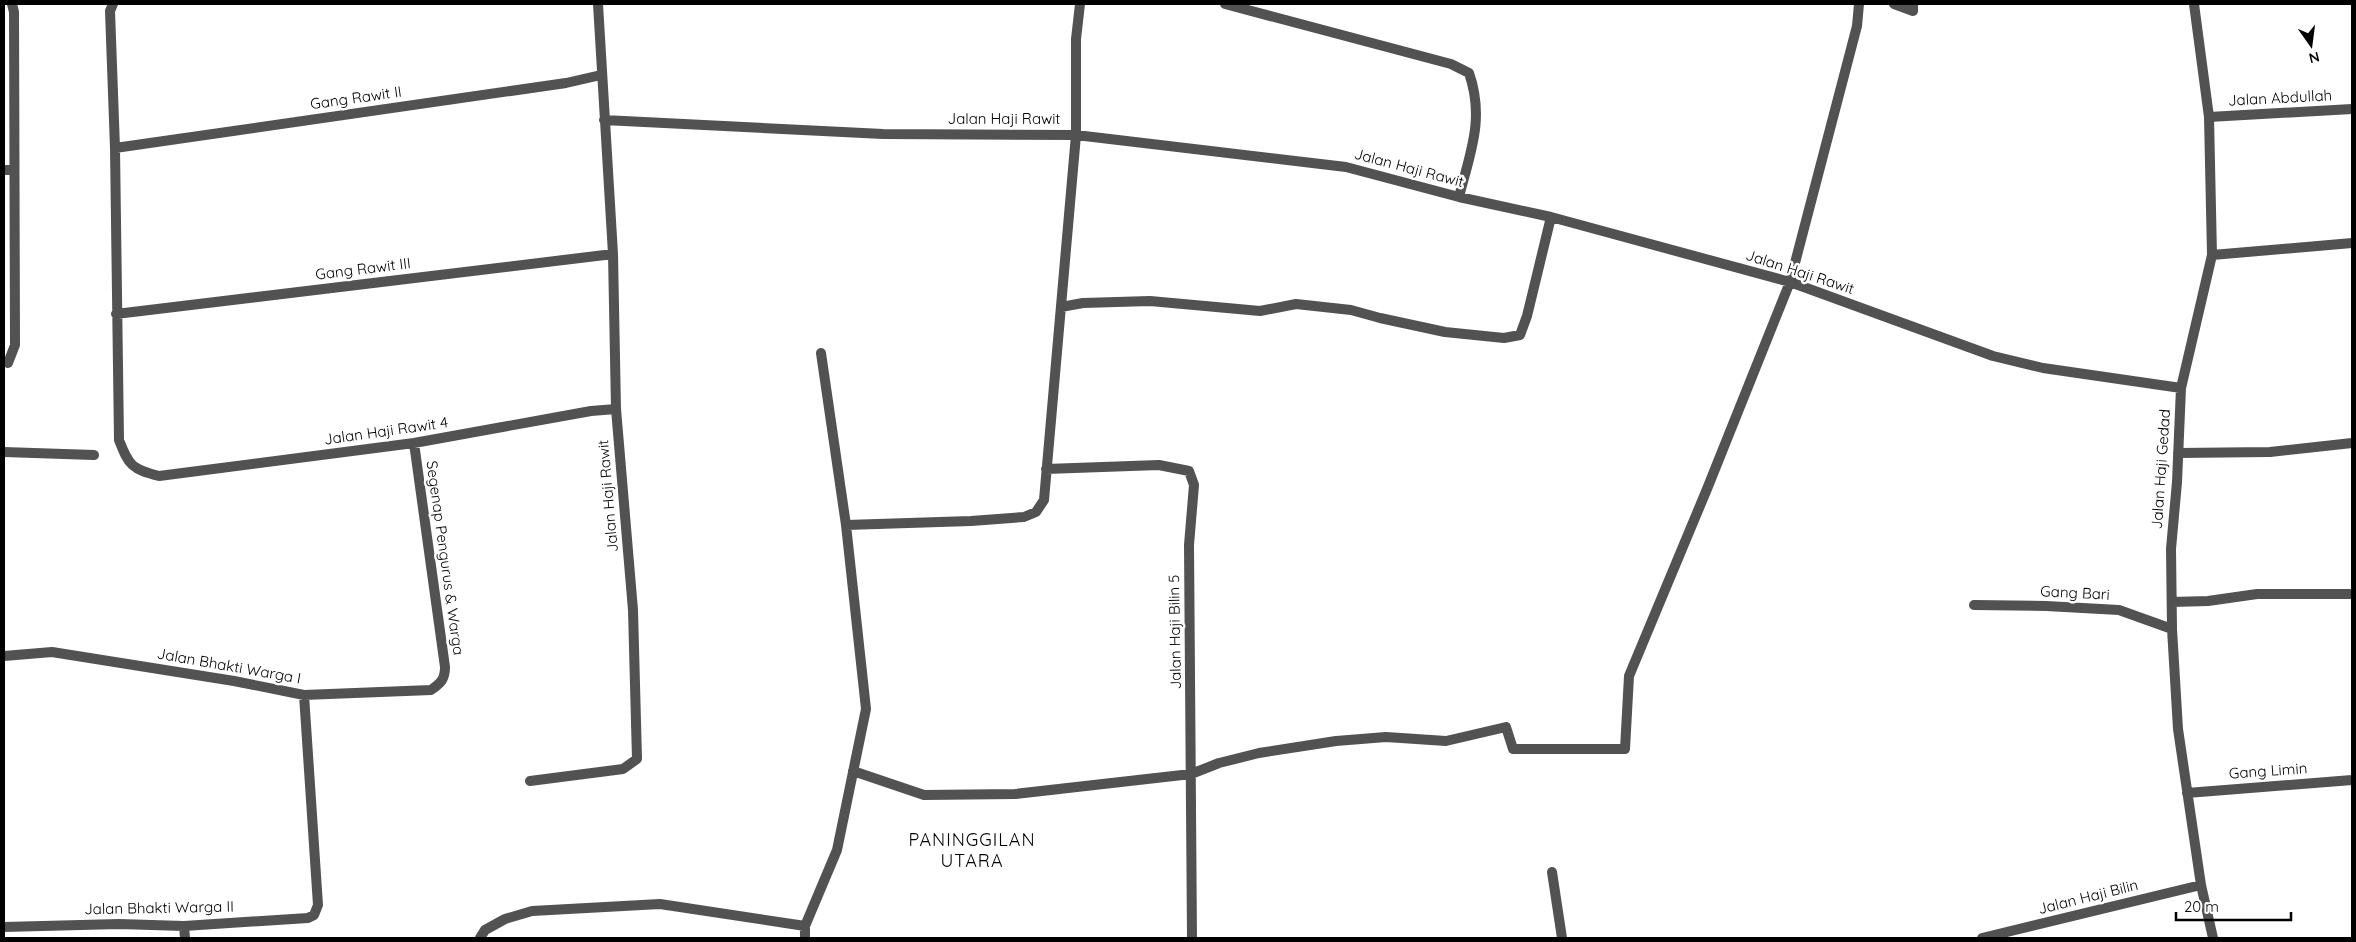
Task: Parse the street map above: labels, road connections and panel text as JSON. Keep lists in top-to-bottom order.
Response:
{
  "streets": {
    "street": [
      "Gang Rawit II",
      "Jalan Abdullah",
      "Jalan Haji Rawit",
      "Gang Rawit III",
      "Jalan Haji Rawit 4",
      "Jalan Haji Gedad",
      "Segenap Pengurus & Warga",
      "Gang Bari",
      "Jalan Haji Bilin 5",
      "Jalan Bhakti Warga I",
      "Gang Limin",
      "Jalan Haji Bilin",
      "Jalan Bhakti Warga II"
    ]
  },
  "crossings": [
    ["Gang Rawit II", "Jalan Haji Rawit"],
    ["Jalan Abdullah", "Jalan Haji Gedad"],
    ["Jalan Haji Rawit", "Gang Rawit III"],
    ["Jalan Haji Rawit", "Jalan Haji Rawit 4"],
    ["Jalan Haji Rawit", "Jalan Haji Gedad"],
    ["Gang Rawit III", "Jalan Haji Rawit 4"],
    ["Jalan Haji Rawit 4", "Segenap Pengurus & Warga"],
    ["Jalan Haji Gedad", "Gang Bari"],
    ["Jalan Haji Gedad", "Gang Limin"],
    ["Jalan Haji Gedad", "Jalan Haji Bilin"],
    ["Segenap Pengurus & Warga", "Jalan Bhakti Warga I"],
    ["Jalan Bhakti Warga I", "Jalan Bhakti Warga II"]
  ],
  "districts": ["PANINGGILAN UTARA"],
  "scale_bar": "20 m",
  "north": "bottom"
}
